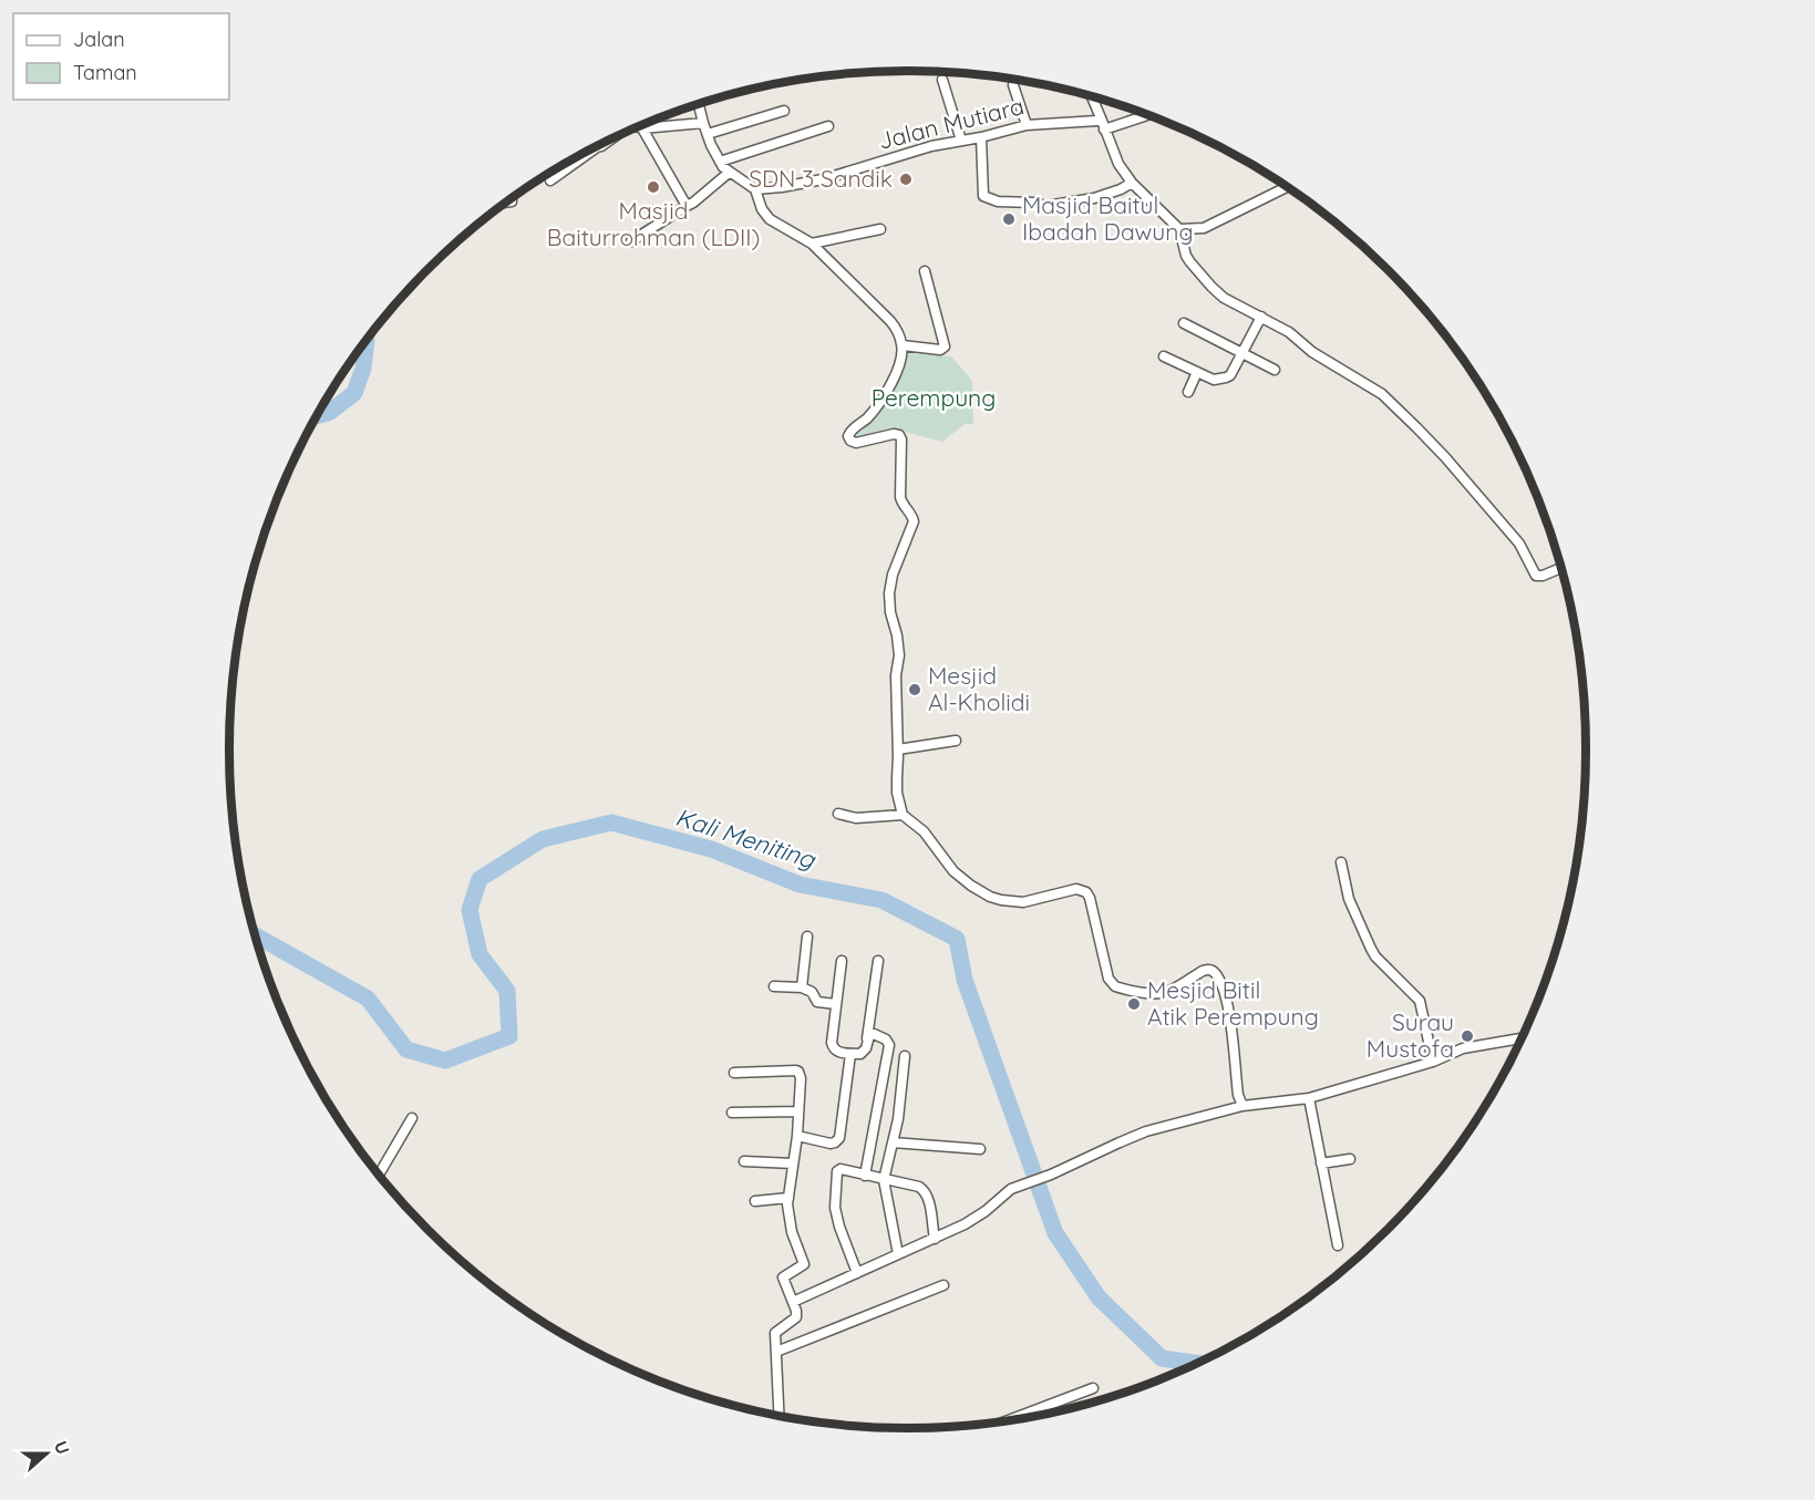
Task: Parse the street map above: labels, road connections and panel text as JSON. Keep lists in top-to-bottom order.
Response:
{
  "streets": {
    "street": ["Jalan Mutiara"]
  },
  "water": ["Kali Meniting"],
  "parks": ["Perempung"],
  "places": [
    "SDN 3 Sandik",
    "Masjid Baiturrohman (LDII)",
    "Masjid Baitul Ibadah Dawung",
    "Mesjid Al-Kholidi",
    "Mesjid Bitil Atik Perempung",
    "Surau Mustofa"
  ],
  "legend": ["Jalan", "Taman"],
  "north": "right"
}
